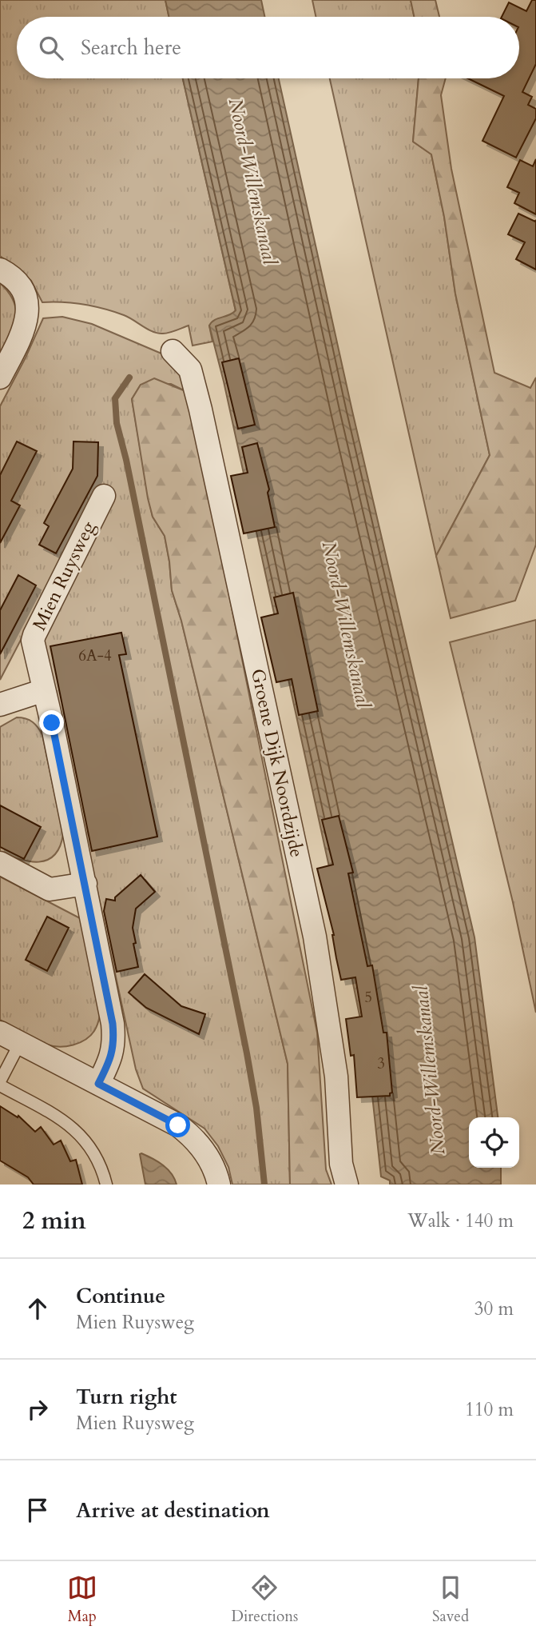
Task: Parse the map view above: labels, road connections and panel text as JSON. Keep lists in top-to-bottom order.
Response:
{
  "streets": {
    "street": ["Mien Ruysweg", "Groene Dijk Noordzijde"]
  },
  "water": ["Noord-Willemskanaal"],
  "house_numbers": ["6A-4", "5", "3"],
  "page": {
    "search": "Search here",
    "heading": ["2 min", "Walk · 140 m"],
    "list": [
      ["Continue", "Mien Ruysweg", "30 m"],
      ["Turn right", "Mien Ruysweg", "110 m"],
      "Arrive at destination"
    ],
    "nav": ["Map", "Directions", "Saved"]
  }
}
